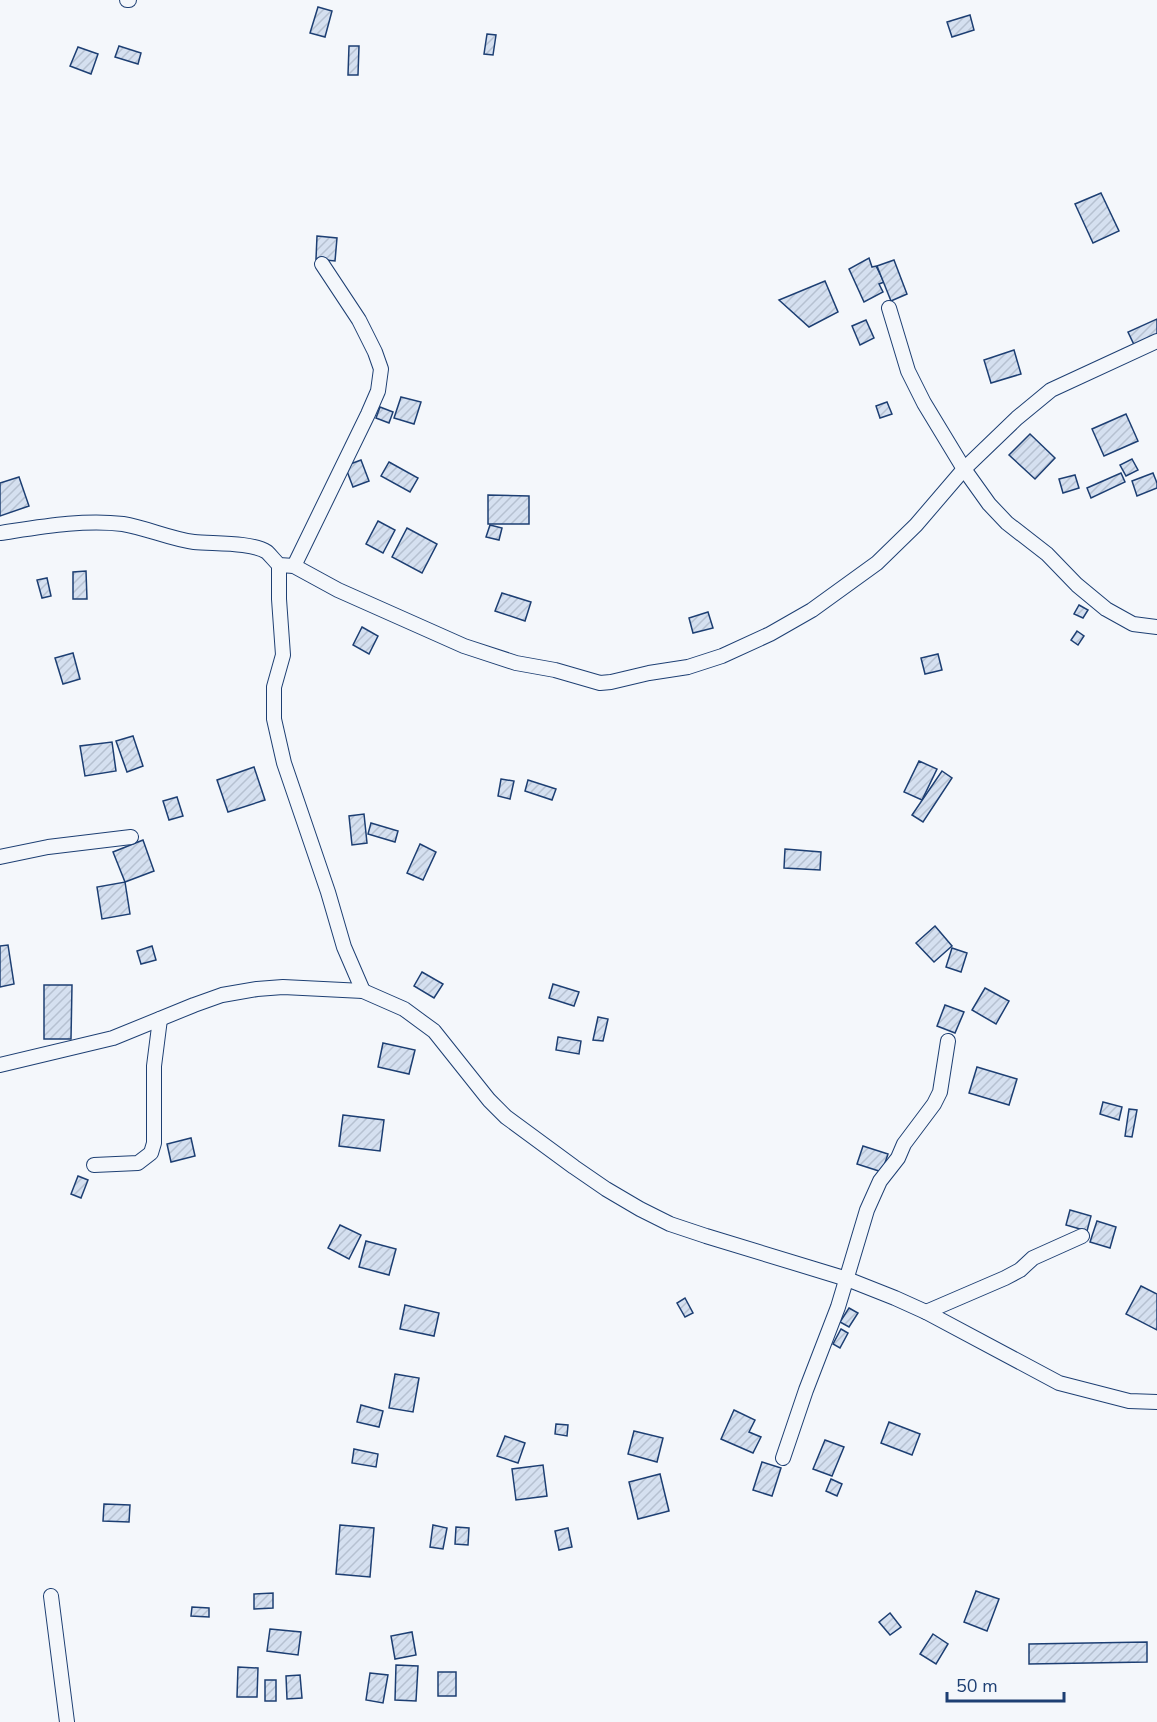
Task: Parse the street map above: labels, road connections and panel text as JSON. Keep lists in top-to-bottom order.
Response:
{
  "scale_bar": "50 m"
}
